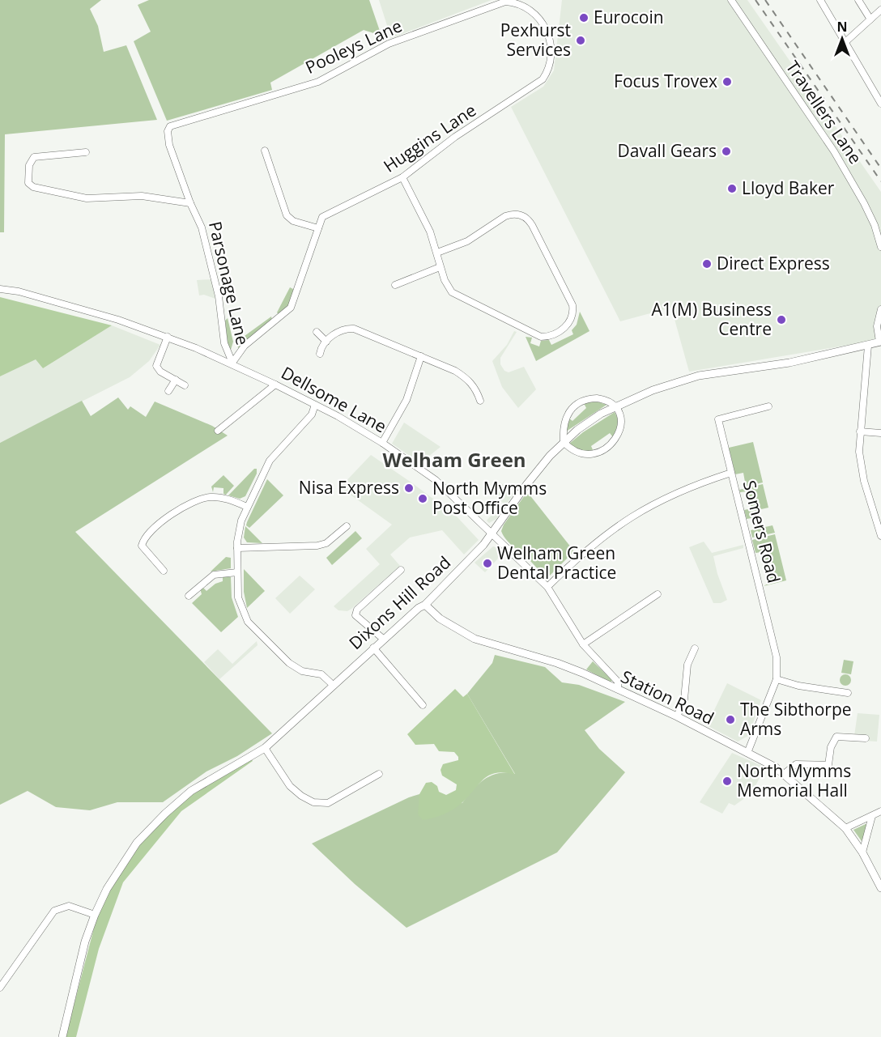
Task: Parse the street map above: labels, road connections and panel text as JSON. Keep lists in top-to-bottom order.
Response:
{
  "streets": {
    "street": [
      "Pooleys Lane",
      "Travellers Lane",
      "Huggins Lane",
      "Parsonage Lane",
      "Dellsome Lane",
      "Somers Road",
      "Dixons Hill Road",
      "Station Road"
    ]
  },
  "crossings": [
    ["Pooleys Lane", "Huggins Lane"],
    ["Pooleys Lane", "Parsonage Lane"],
    ["Huggins Lane", "Parsonage Lane"],
    ["Huggins Lane", "Dellsome Lane"],
    ["Parsonage Lane", "Dellsome Lane"],
    ["Dellsome Lane", "Somers Road"],
    ["Dellsome Lane", "Dixons Hill Road"],
    ["Dellsome Lane", "Station Road"],
    ["Somers Road", "Station Road"],
    ["Dixons Hill Road", "Station Road"]
  ],
  "districts": ["Welham Green"],
  "places": [
    "Eurocoin",
    "Pexhurst Services",
    "Focus Trovex",
    "Davall Gears",
    "Lloyd Baker",
    "Direct Express",
    "A1(M) Business Centre",
    "Nisa Express",
    "North Mymms Post Office",
    "Welham Green Dental Practice",
    "The Sibthorpe Arms",
    "North Mymms Memorial Hall"
  ],
  "north": "top"
}
